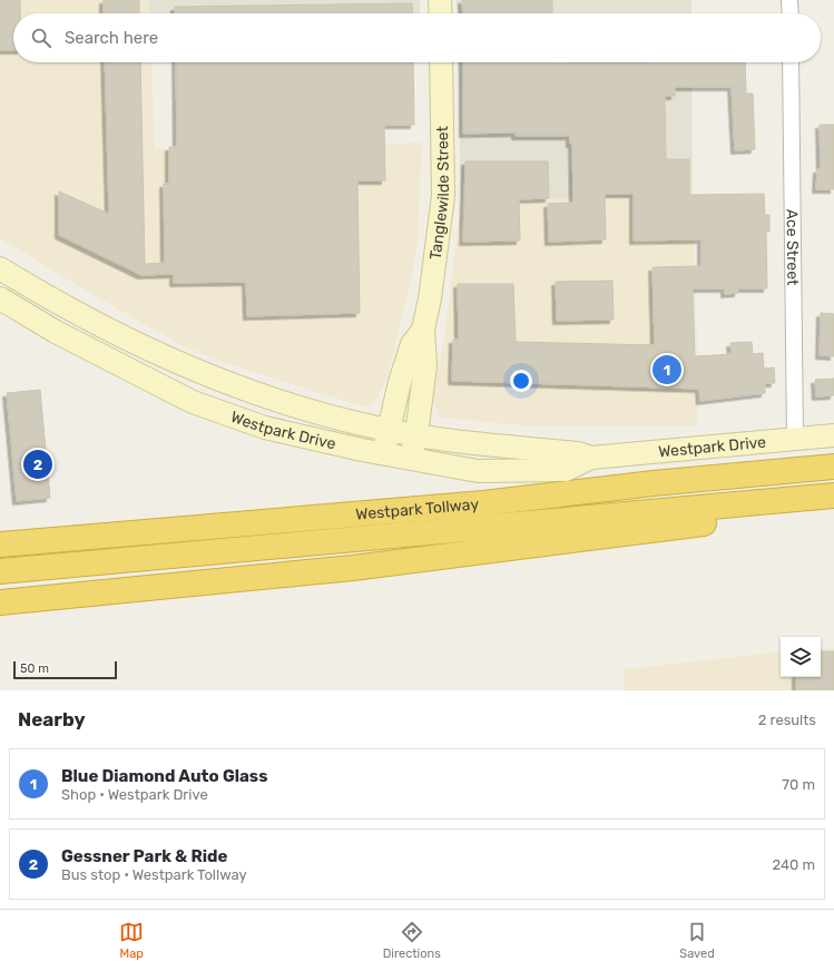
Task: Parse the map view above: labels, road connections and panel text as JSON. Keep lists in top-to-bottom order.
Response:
{
  "streets": {
    "highway": ["Westpark Tollway"],
    "main road": ["Tanglewilde Street", "Westpark Drive"],
    "street": ["Ace Street"]
  },
  "crossings": [
    ["Tanglewilde Street", "Westpark Drive"],
    ["Ace Street", "Westpark Drive"]
  ],
  "scale_bar": "50 m",
  "page": {
    "search": "Search here",
    "pins": ["1", "2"],
    "scale": "50 m",
    "heading": ["Nearby", "2 results"],
    "list": [
      {
        "mark": "1",
        "name": "Blue Diamond Auto Glass",
        "note": "Shop · Westpark Drive",
        "value": "70 m"
      },
      {
        "mark": "2",
        "name": "Gessner Park & Ride",
        "note": "Bus stop · Westpark Tollway",
        "value": "240 m"
      }
    ],
    "nav": ["Map", "Directions", "Saved"]
  }
}
